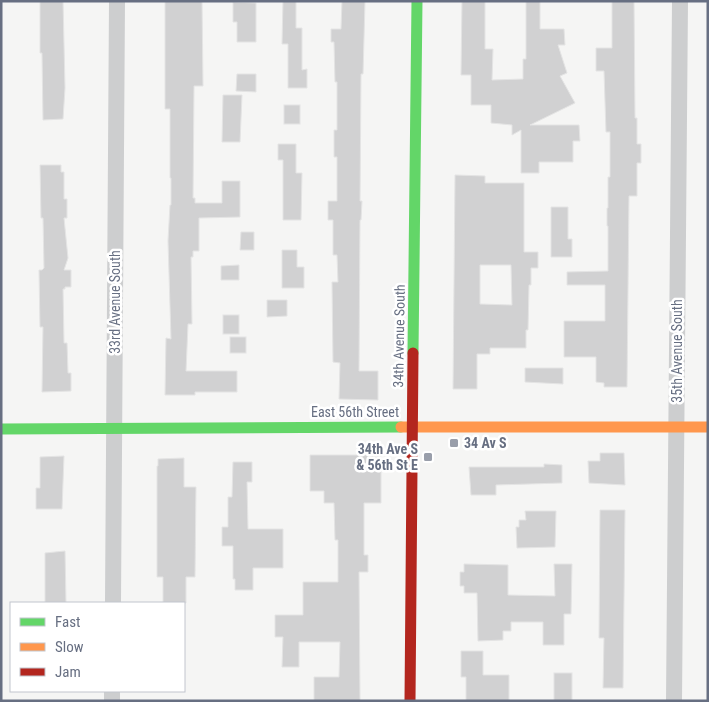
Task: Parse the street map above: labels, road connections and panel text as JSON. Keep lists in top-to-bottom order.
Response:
{
  "streets": {
    "street": [
      "33rd Avenue South",
      "34th Avenue South",
      "35th Avenue South",
      "East 56th Street"
    ]
  },
  "crossings": [
    ["33rd Avenue South", "East 56th Street"],
    ["34th Avenue South", "East 56th Street"],
    ["35th Avenue South", "East 56th Street"]
  ],
  "places": {
    "transit": ["34 Av S", "34th Ave S & 56th St E"]
  },
  "legend": ["Fast", "Slow", "Jam"]
}
